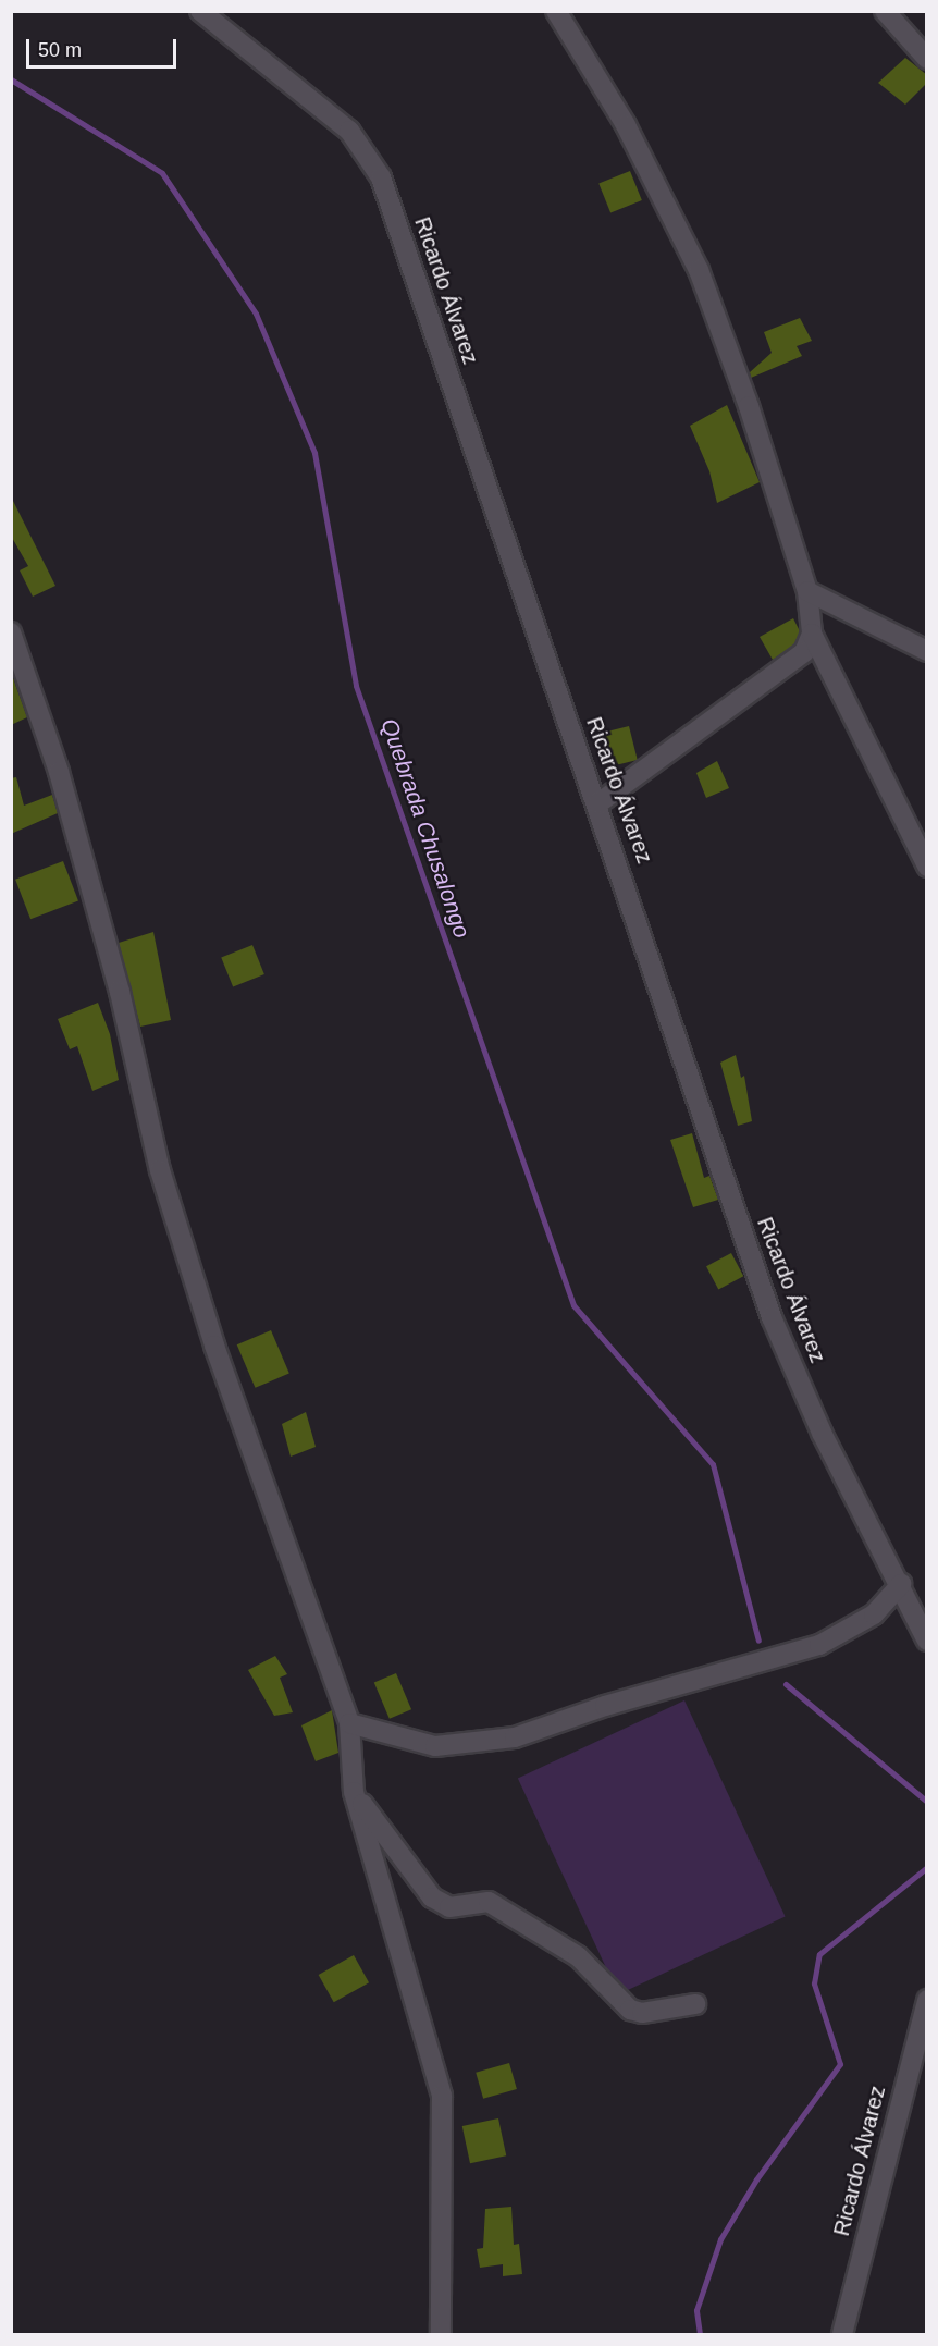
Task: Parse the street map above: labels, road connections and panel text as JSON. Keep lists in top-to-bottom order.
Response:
{
  "streets": {
    "street": ["Ricardo Álvarez"]
  },
  "water": ["Quebrada Chusalongo"],
  "scale_bar": "50 m"
}
